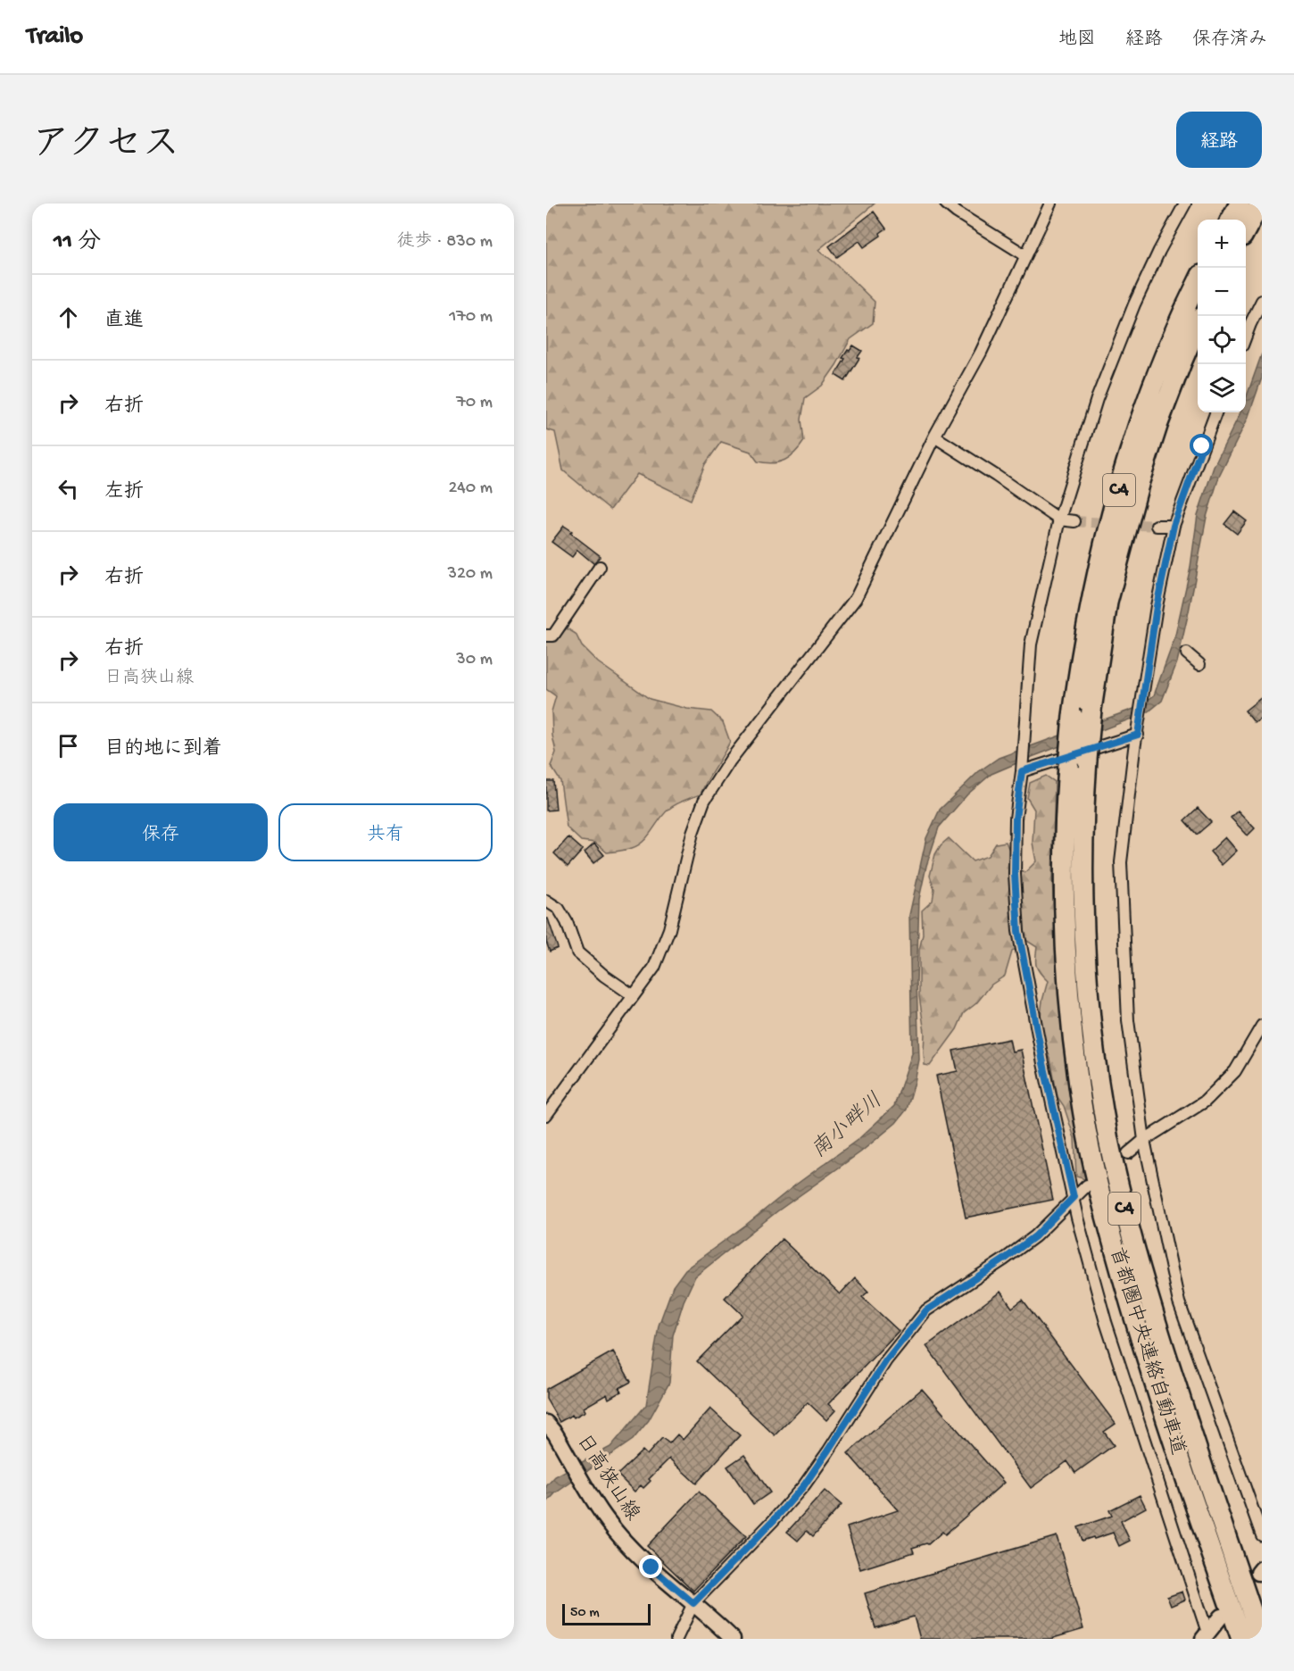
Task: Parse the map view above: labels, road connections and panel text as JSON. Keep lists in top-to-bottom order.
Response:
{
  "streets": {
    "highway": ["C4", "首都圏中央連絡自動車道"],
    "main road": ["日高狭山線"]
  },
  "water": ["南小畔川"],
  "scale_bar": "50 m",
  "page": {
    "header": "Trailo",
    "nav": ["地図", "経路", "保存済み"],
    "title": "アクセス",
    "buttons": [
      "経路",
      ["保存", "共有"]
    ],
    "heading": ["11 分", "徒歩 · 830 m"],
    "map_buttons": ["+", "−"],
    "list": [
      ["直進", "170 m"],
      ["右折", "70 m"],
      ["左折", "240 m"],
      ["右折", "320 m"],
      ["右折", "日高狭山線", "30 m"],
      "目的地に到着"
    ],
    "scale": "50 m"
  }
}
